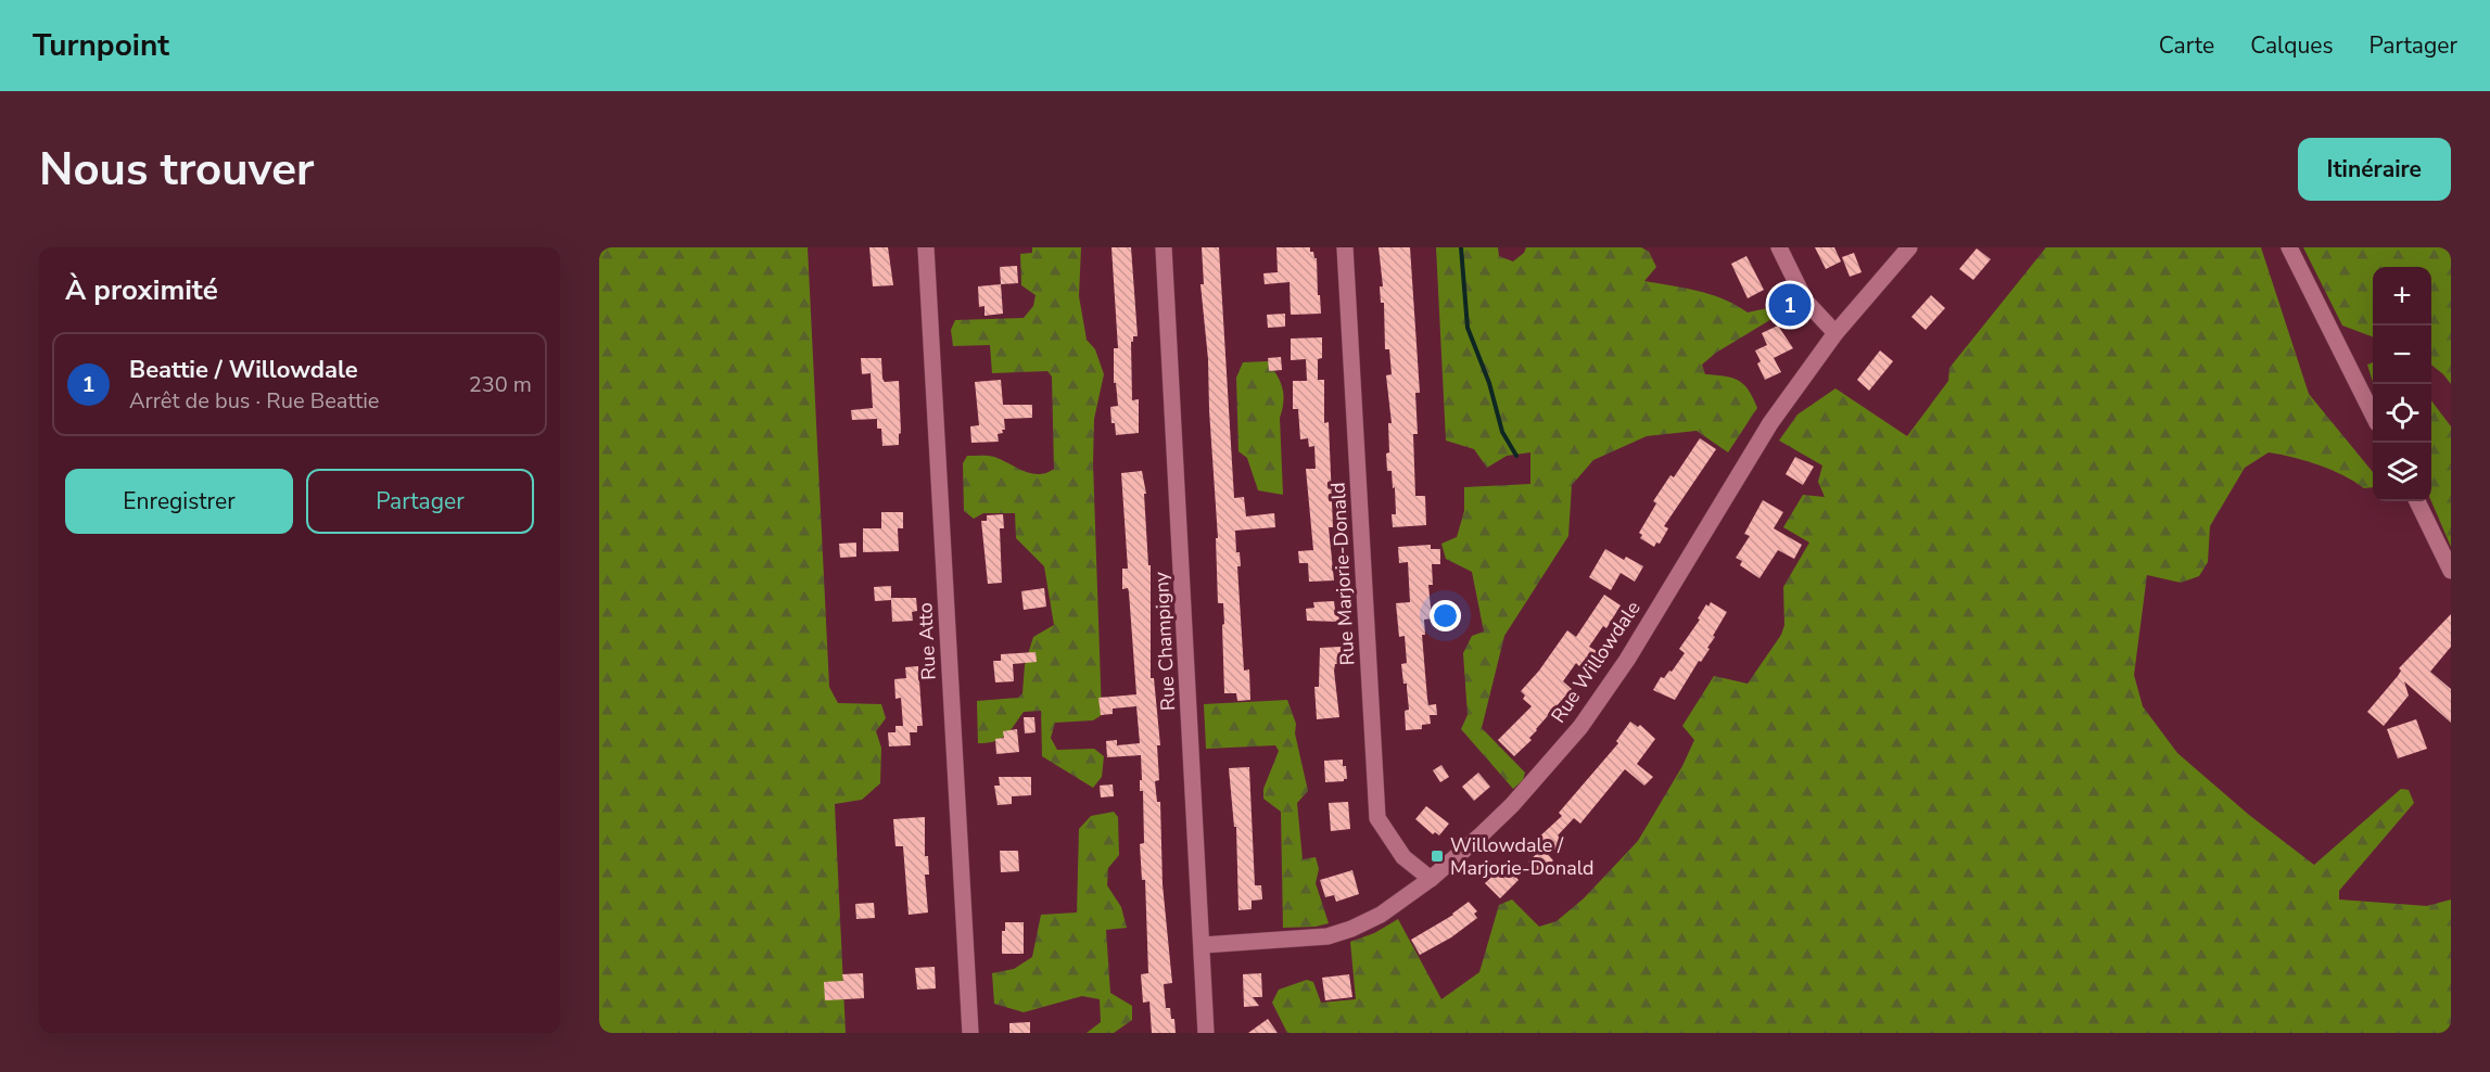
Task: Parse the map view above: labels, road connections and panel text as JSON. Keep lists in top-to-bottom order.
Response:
{
  "streets": {
    "street": [
      "Rue Marjorie-Donald",
      "Rue Atto",
      "Rue Champigny",
      "Rue Willowdale"
    ]
  },
  "crossings": [
    ["Rue Marjorie-Donald", "Rue Willowdale"],
    ["Rue Champigny", "Rue Willowdale"]
  ],
  "places": {
    "transit": ["Willowdale / Marjorie-Donald"]
  },
  "page": {
    "header": "Turnpoint",
    "nav": ["Carte", "Calques", "Partager"],
    "buttons": [
      "Itinéraire",
      ["Enregistrer", "Partager"]
    ],
    "title": "Nous trouver",
    "heading": "À proximité",
    "map_buttons": ["+", "−"],
    "pins": "1",
    "list": [
      {
        "mark": "1",
        "name": "Beattie / Willowdale",
        "note": "Arrêt de bus · Rue Beattie",
        "value": "230 m"
      }
    ]
  }
}
